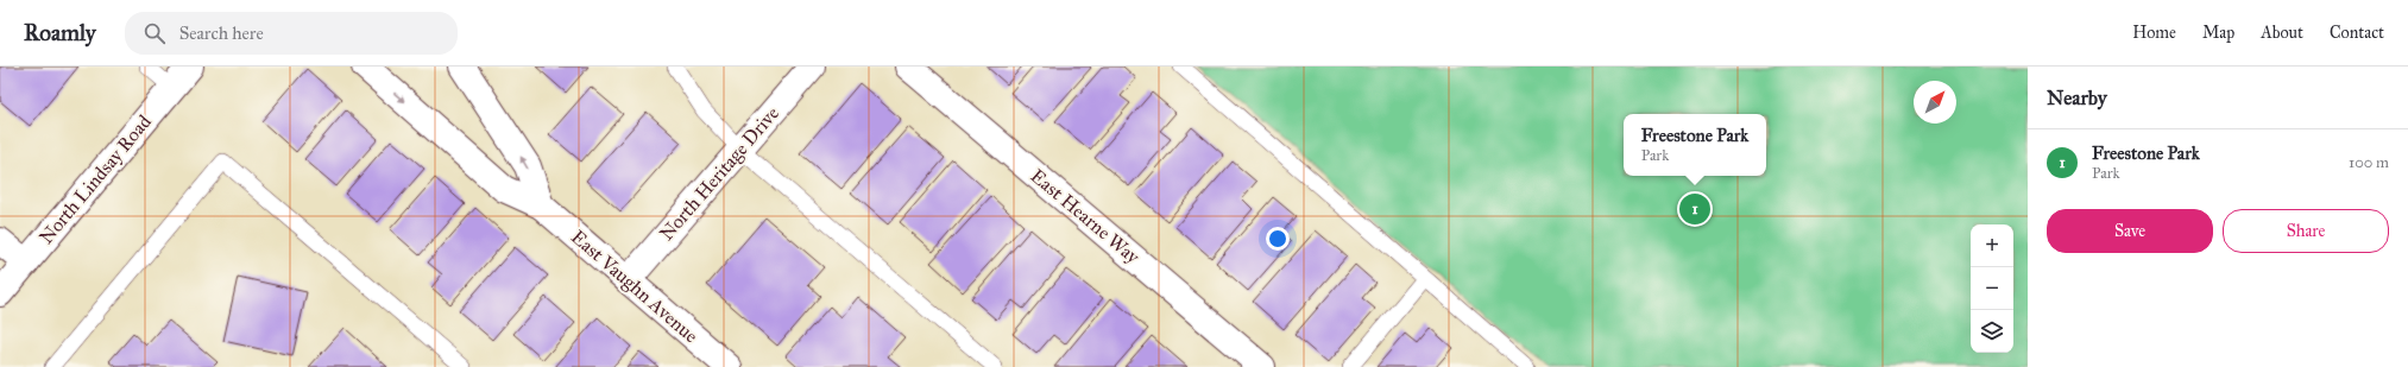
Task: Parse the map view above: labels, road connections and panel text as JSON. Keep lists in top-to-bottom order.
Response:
{
  "streets": {
    "street": [
      "North Heritage Drive",
      "North Lindsay Road",
      "East Hearne Way",
      "East Vaughn Avenue"
    ]
  },
  "crossings": [
    ["North Heritage Drive", "East Vaughn Avenue"]
  ],
  "north": "top right",
  "page": {
    "header": "Roamly",
    "search": "Search here",
    "nav": [
      "Home",
      "Map",
      "About",
      "Contact"
    ],
    "heading": "Nearby",
    "popup": ["Freestone Park", "Park"],
    "list": [
      {
        "mark": "1",
        "name": "Freestone Park",
        "note": "Park",
        "value": "100 m"
      }
    ],
    "pins": "1",
    "buttons": ["Save", "Share"],
    "map_buttons": ["+", "−"]
  }
}
